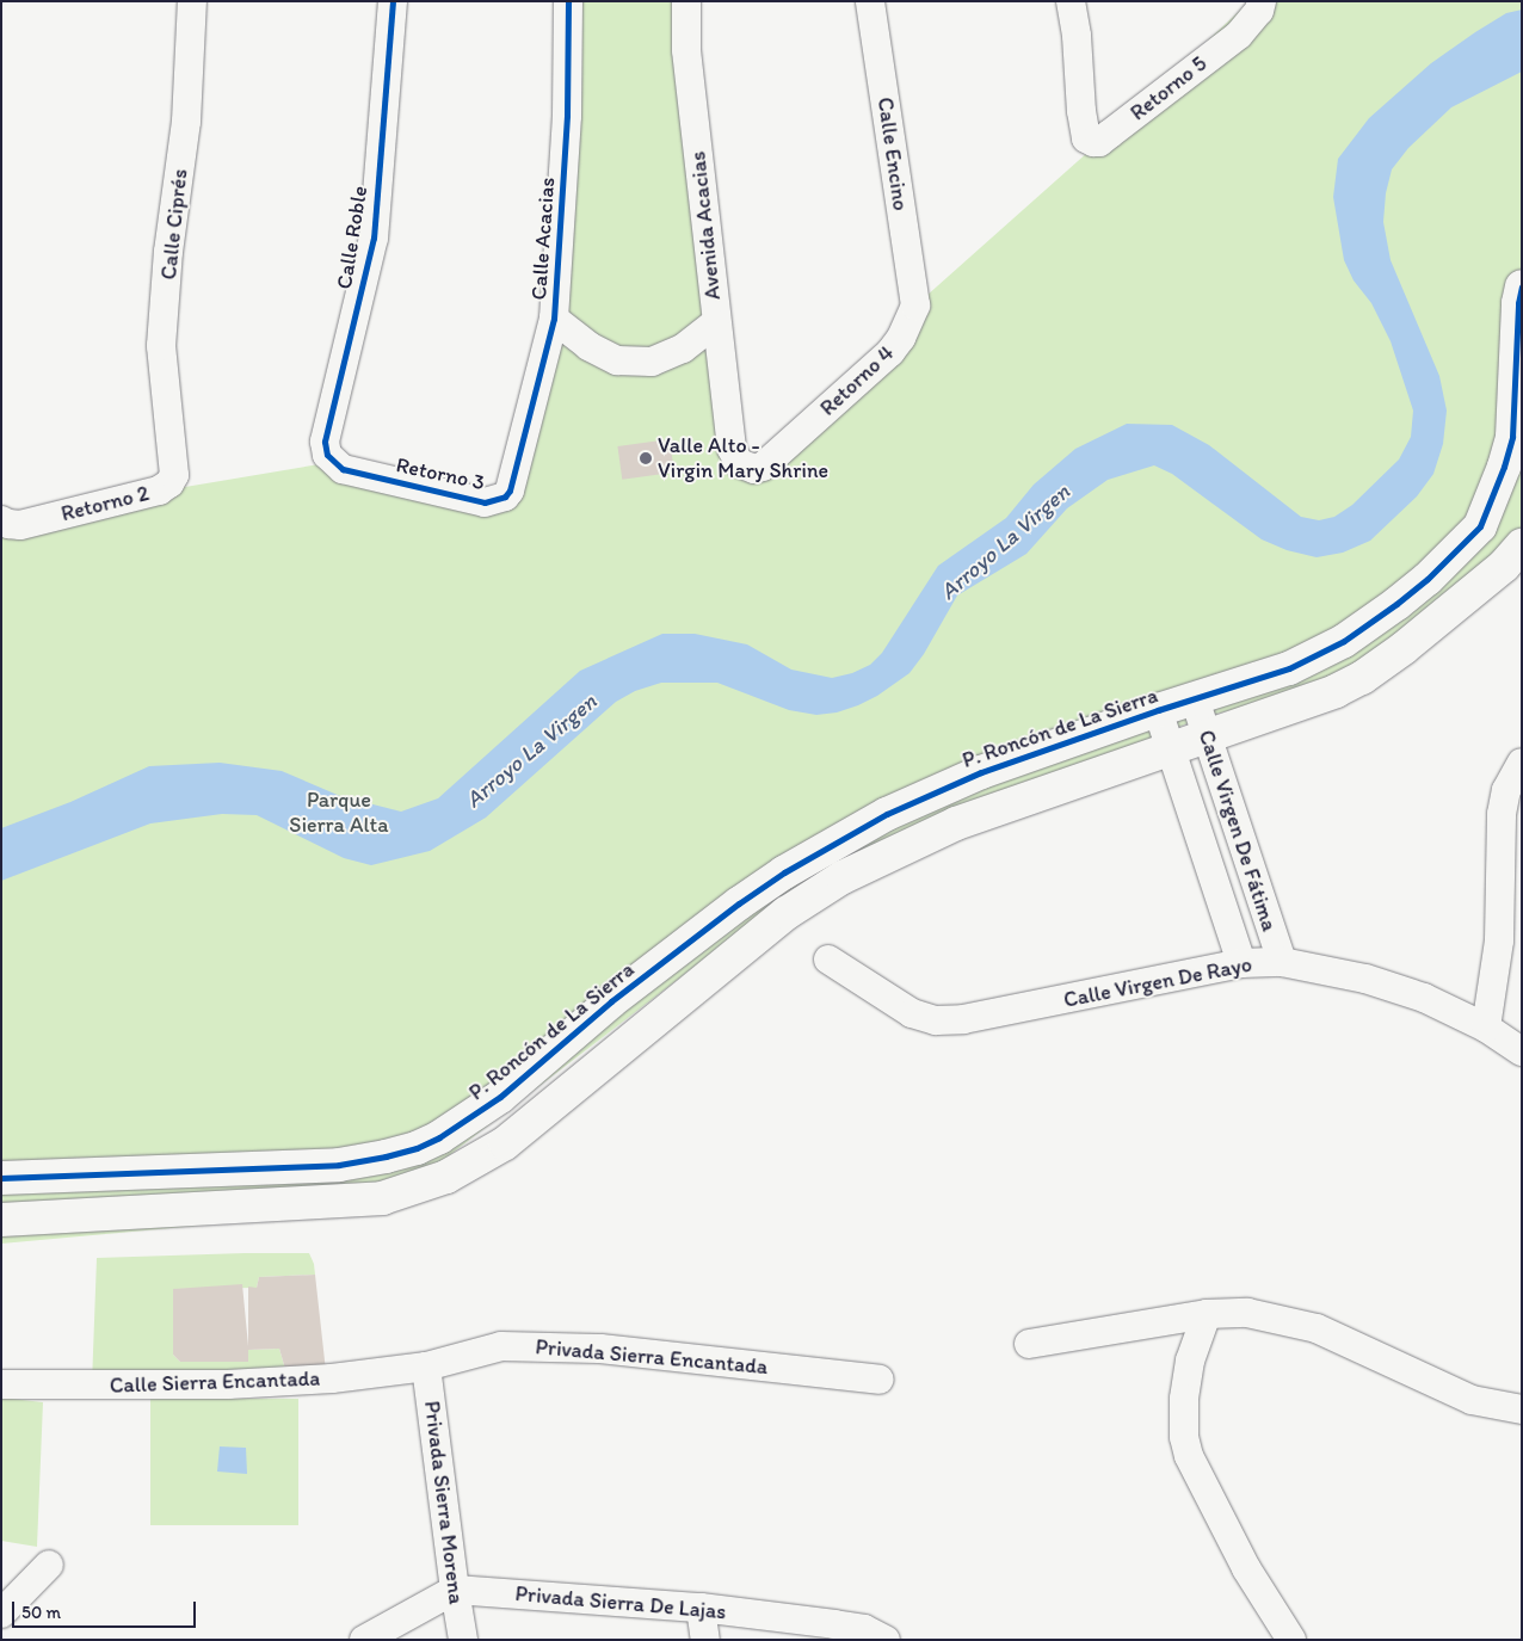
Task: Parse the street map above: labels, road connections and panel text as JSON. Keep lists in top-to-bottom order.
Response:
{
  "streets": {
    "street": [
      "Retorno 5",
      "Calle Encino",
      "Calle Ciprés",
      "Avenida Acacias",
      "Calle Roble",
      "Calle Acacias",
      "Retorno 4",
      "Retorno 3",
      "Retorno 2",
      "P. Roncón de La Sierra",
      "Calle Virgen De Fátima",
      "Calle Virgen De Rayo",
      "Privada Sierra Encantada",
      "Calle Sierra Encantada",
      "Privada Sierra Morena",
      "Privada Sierra De Lajas"
    ]
  },
  "crossings": [
    ["Calle Encino", "Retorno 4"],
    ["Calle Ciprés", "Retorno 2"],
    ["Avenida Acacias", "Retorno 4"],
    ["Calle Roble", "Retorno 3"],
    ["Calle Acacias", "Retorno 3"],
    ["P. Roncón de La Sierra", "Calle Virgen De Fátima"],
    ["Calle Virgen De Fátima", "Calle Virgen De Rayo"],
    ["Privada Sierra Encantada", "Calle Sierra Encantada"],
    ["Privada Sierra Encantada", "Privada Sierra Morena"],
    ["Calle Sierra Encantada", "Privada Sierra Morena"],
    ["Privada Sierra Morena", "Privada Sierra De Lajas"]
  ],
  "water": ["Arroyo La Virgen"],
  "parks": ["Parque Sierra Alta"],
  "places": ["Valle Alto - Virgin Mary Shrine"],
  "scale_bar": "50 m"
}
